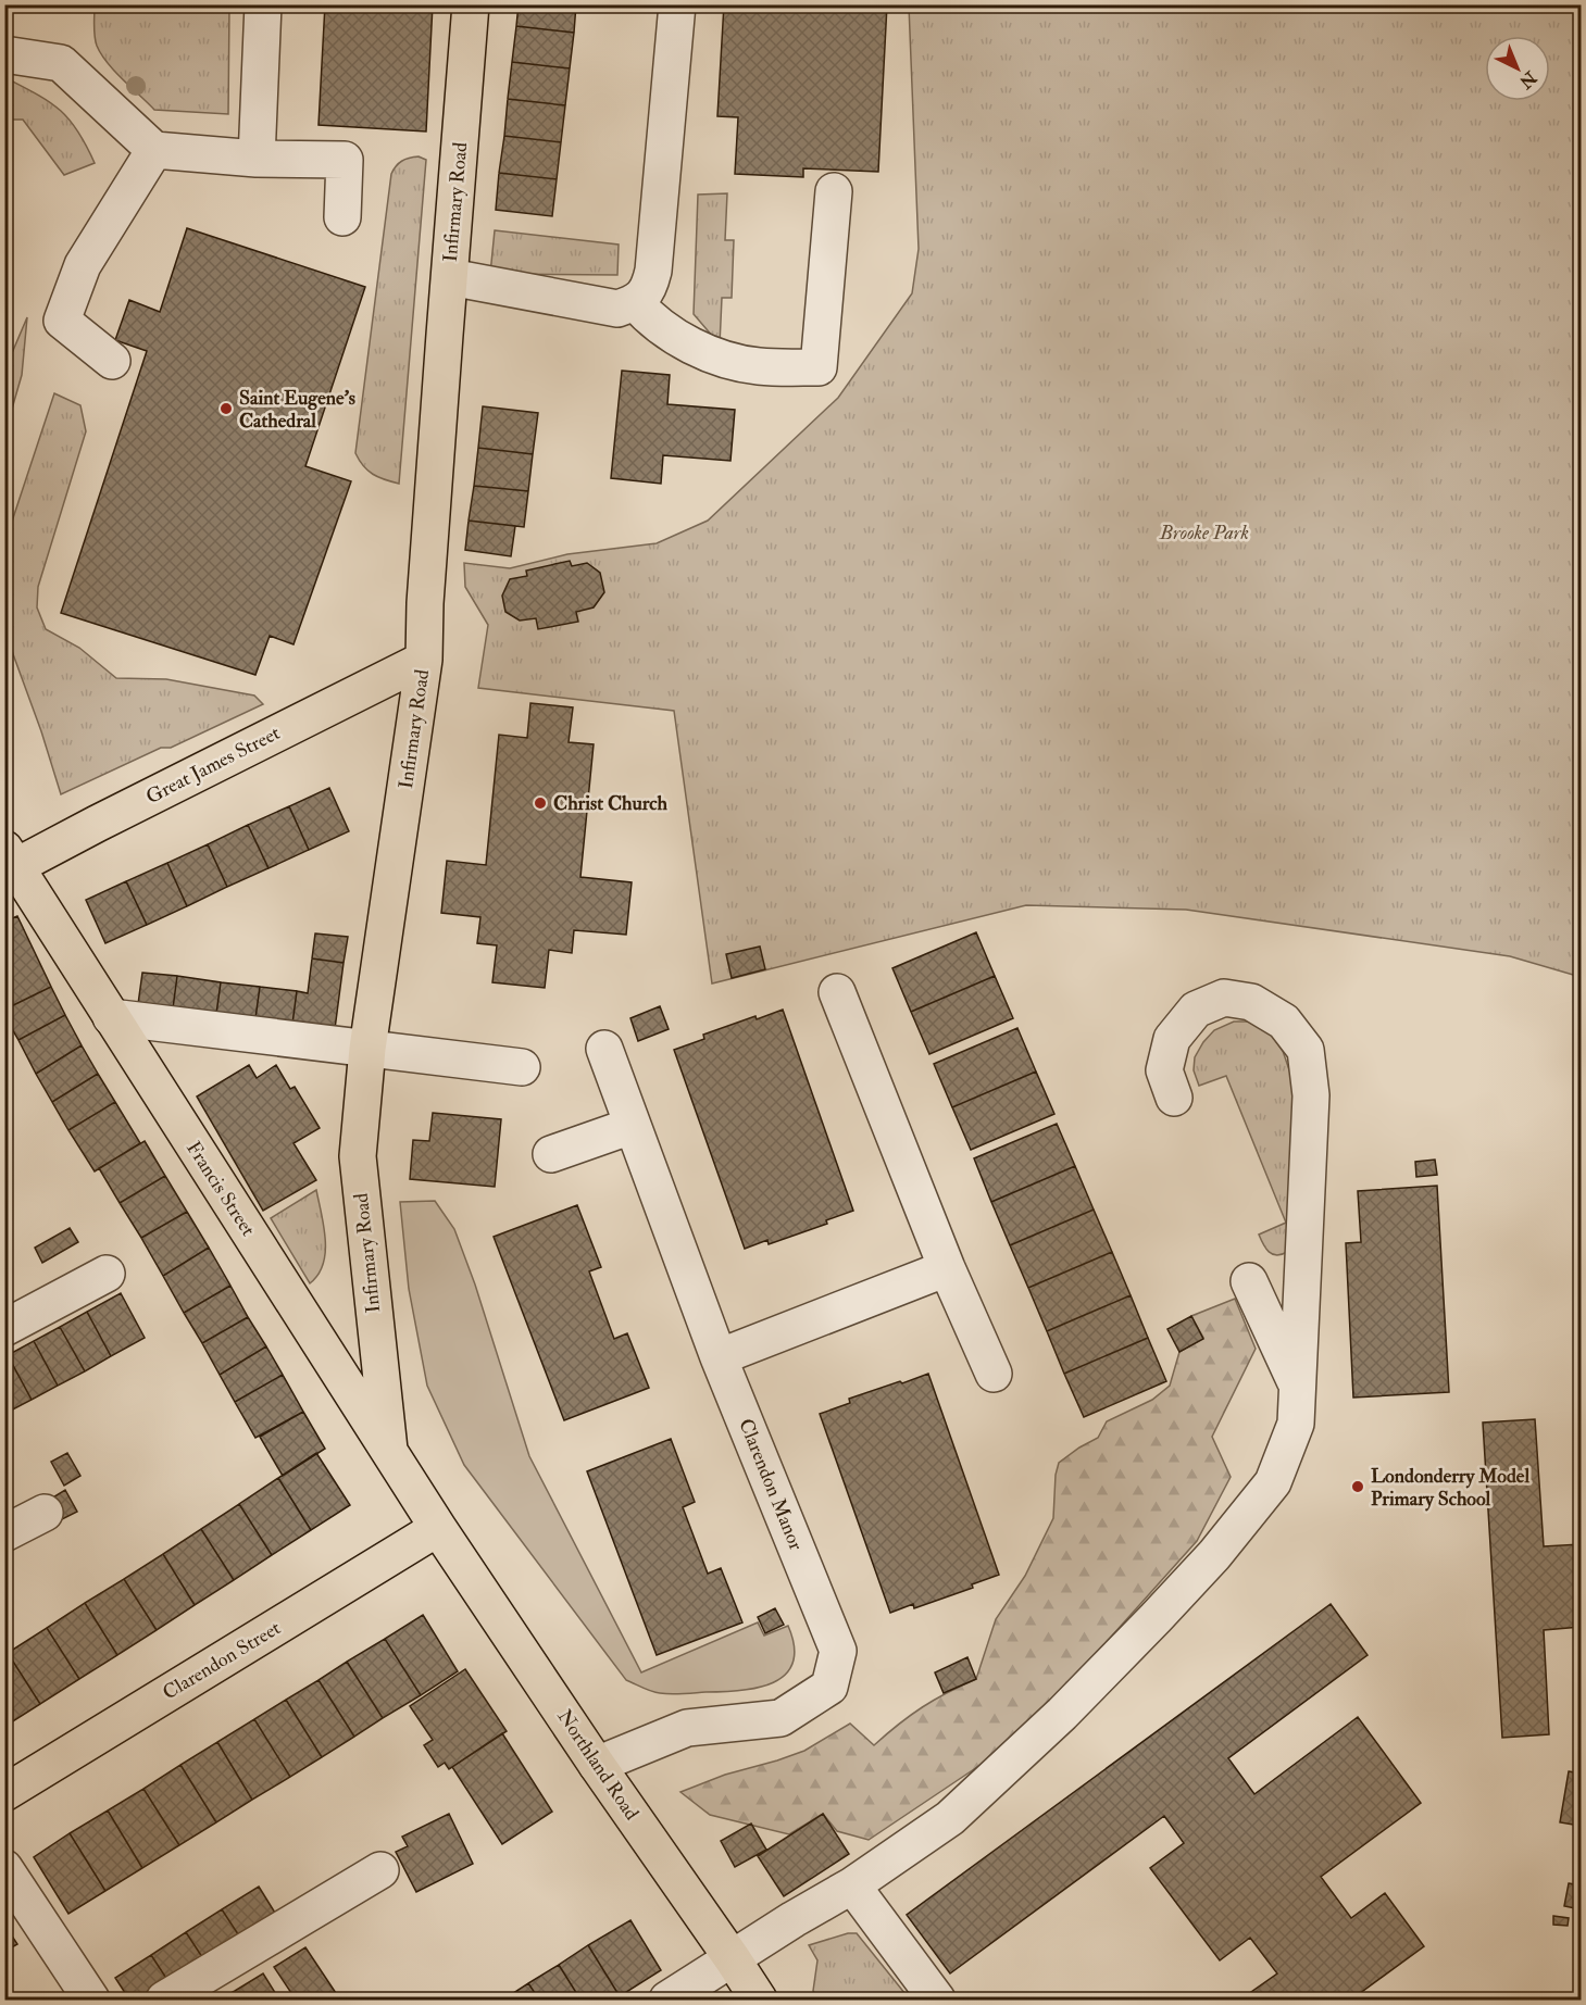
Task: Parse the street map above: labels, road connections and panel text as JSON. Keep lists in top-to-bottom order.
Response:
{
  "streets": {
    "main road": [
      "Infirmary Road",
      "Great James Street",
      "Francis Street",
      "Clarendon Street",
      "Northland Road"
    ],
    "street": ["Clarendon Manor"]
  },
  "crossings": [
    ["Infirmary Road", "Great James Street"],
    ["Infirmary Road", "Francis Street"],
    ["Great James Street", "Francis Street"],
    ["Francis Street", "Clarendon Street"],
    ["Francis Street", "Northland Road"],
    ["Clarendon Manor", "Northland Road"],
    ["Clarendon Street", "Northland Road"]
  ],
  "parks": ["Brooke Park"],
  "places": ["Saint Eugene's Cathedral", "Christ Church", "Londonderry Model Primary School"],
  "north": "bottom right"
}
